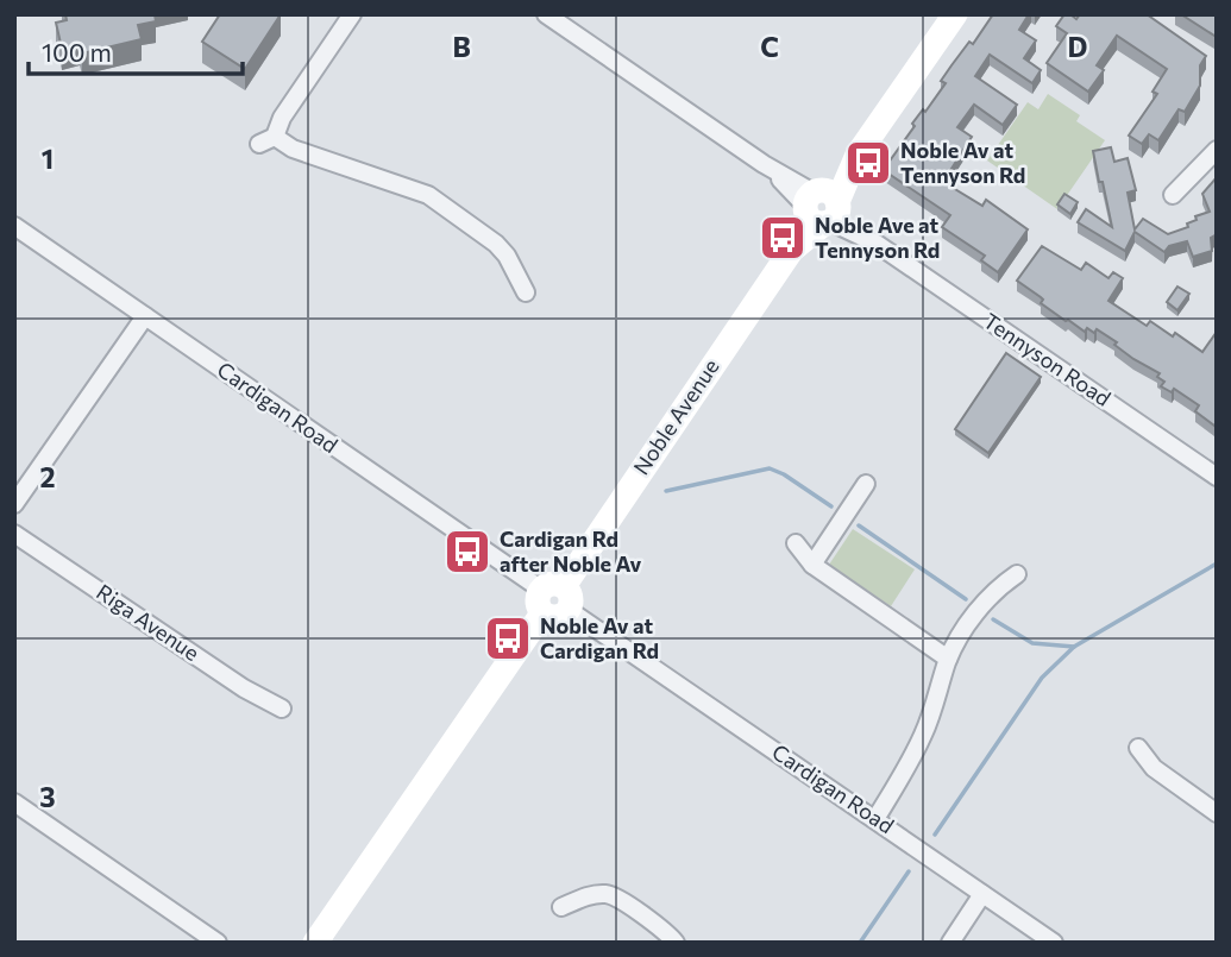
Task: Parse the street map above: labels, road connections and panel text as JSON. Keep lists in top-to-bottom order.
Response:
{
  "streets": {
    "street": [
      "Tennyson Road",
      "Cardigan Road",
      "Noble Avenue",
      "Riga Avenue"
    ]
  },
  "crossings": [
    ["Tennyson Road", "Noble Avenue"],
    ["Cardigan Road", "Noble Avenue"]
  ],
  "places": {
    "bus stop": [
      "Noble Av at Tennyson Rd",
      "Noble Ave at Tennyson Rd",
      "Cardigan Rd after Noble Av",
      "Noble Av at Cardigan Rd"
    ]
  },
  "scale_bar": "100 m",
  "grid": {
    "columns": ["B", "C", "D"],
    "rows": ["1", "2", "3"]
  }
}
